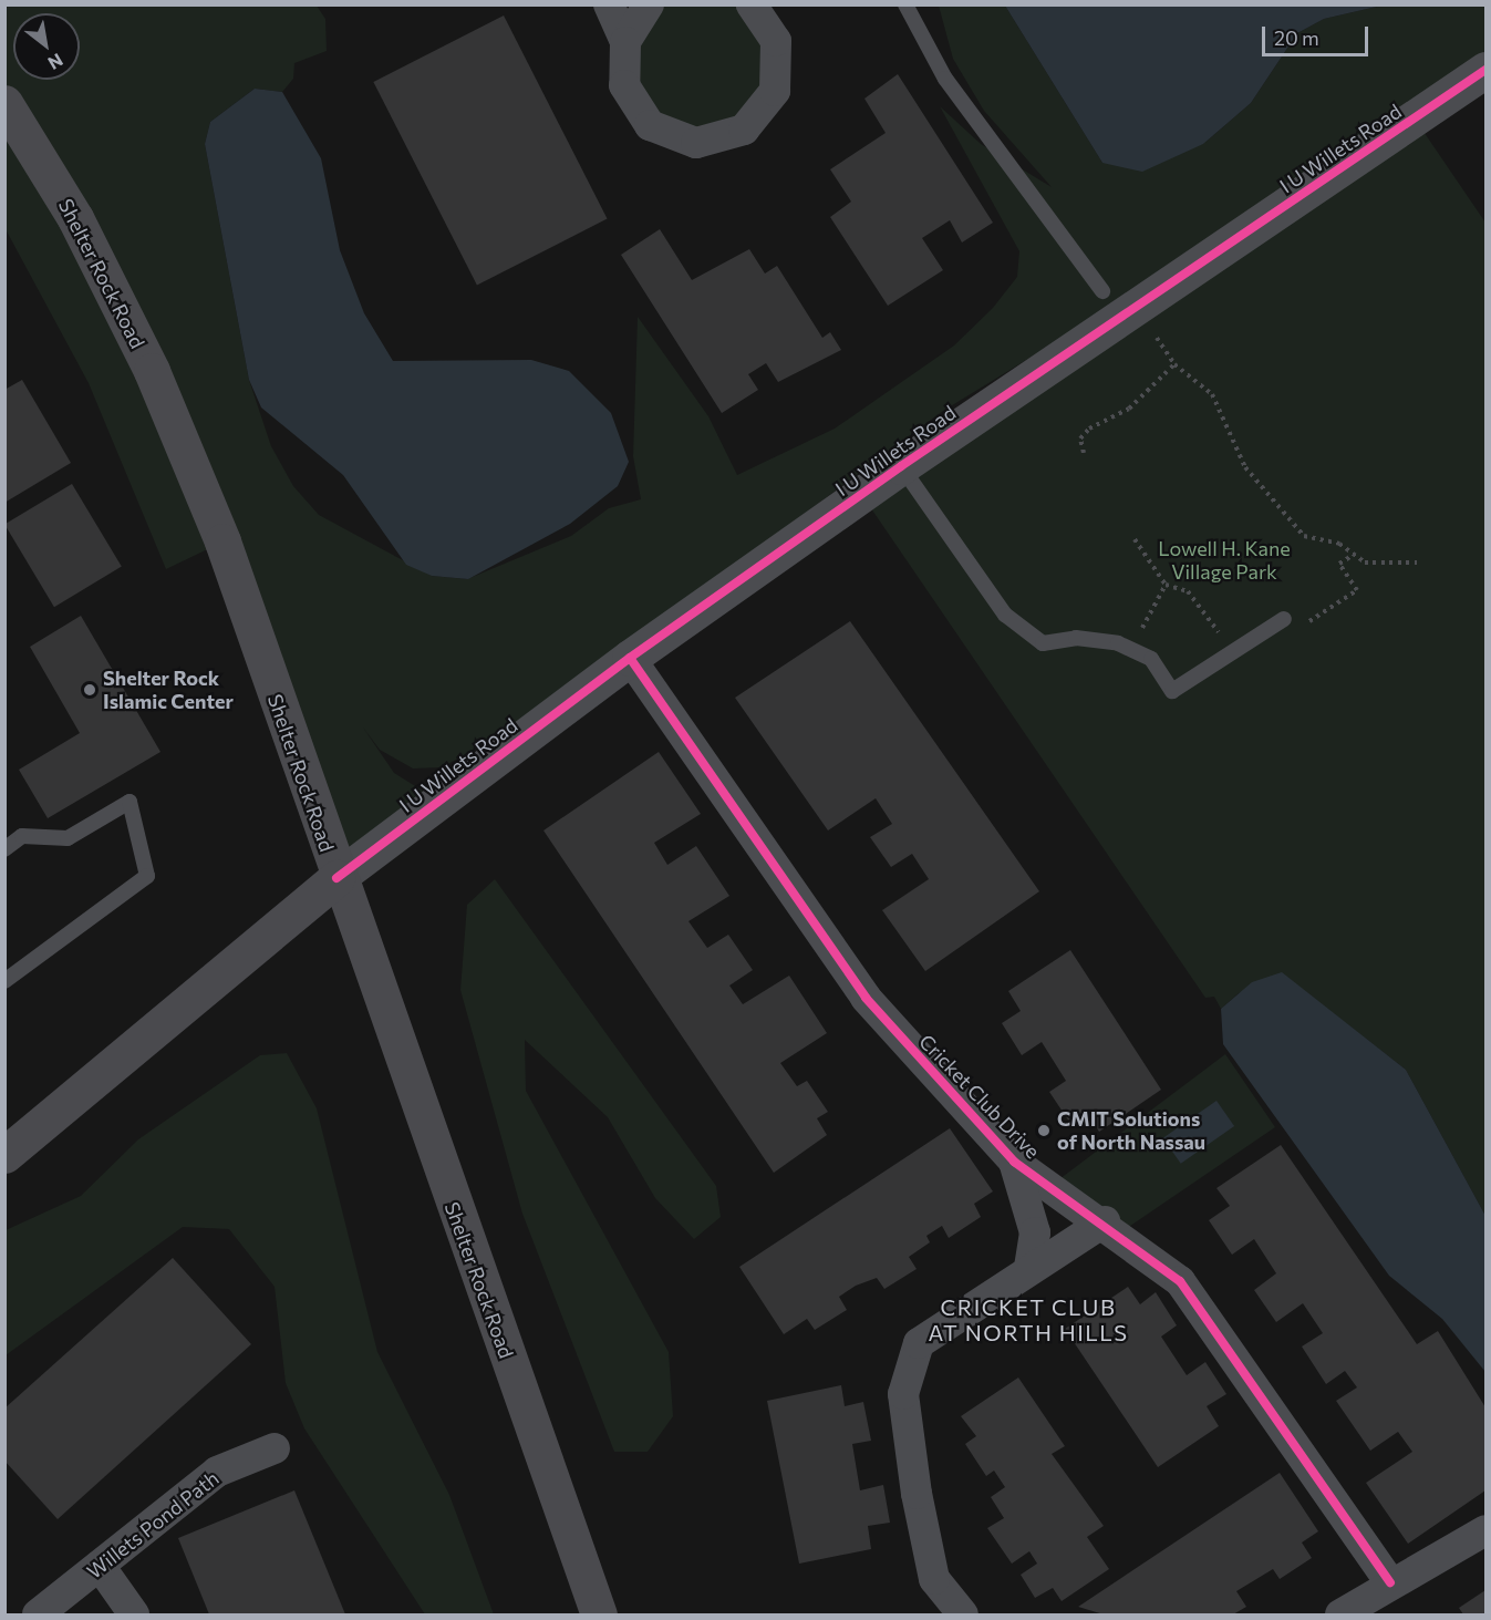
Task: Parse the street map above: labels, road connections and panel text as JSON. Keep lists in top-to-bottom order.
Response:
{
  "streets": {
    "main road": ["I U Willets Road", "Shelter Rock Road"],
    "street": ["Cricket Club Drive", "Willets Pond Path"]
  },
  "crossings": [
    ["I U Willets Road", "Shelter Rock Road"],
    ["I U Willets Road", "Cricket Club Drive"]
  ],
  "districts": ["CRICKET CLUB AT NORTH HILLS"],
  "parks": ["Lowell H. Kane Village Park"],
  "places": ["Shelter Rock Islamic Center", "CMIT Solutions of North Nassau"],
  "scale_bar": "20 m",
  "north": "bottom right"
}
